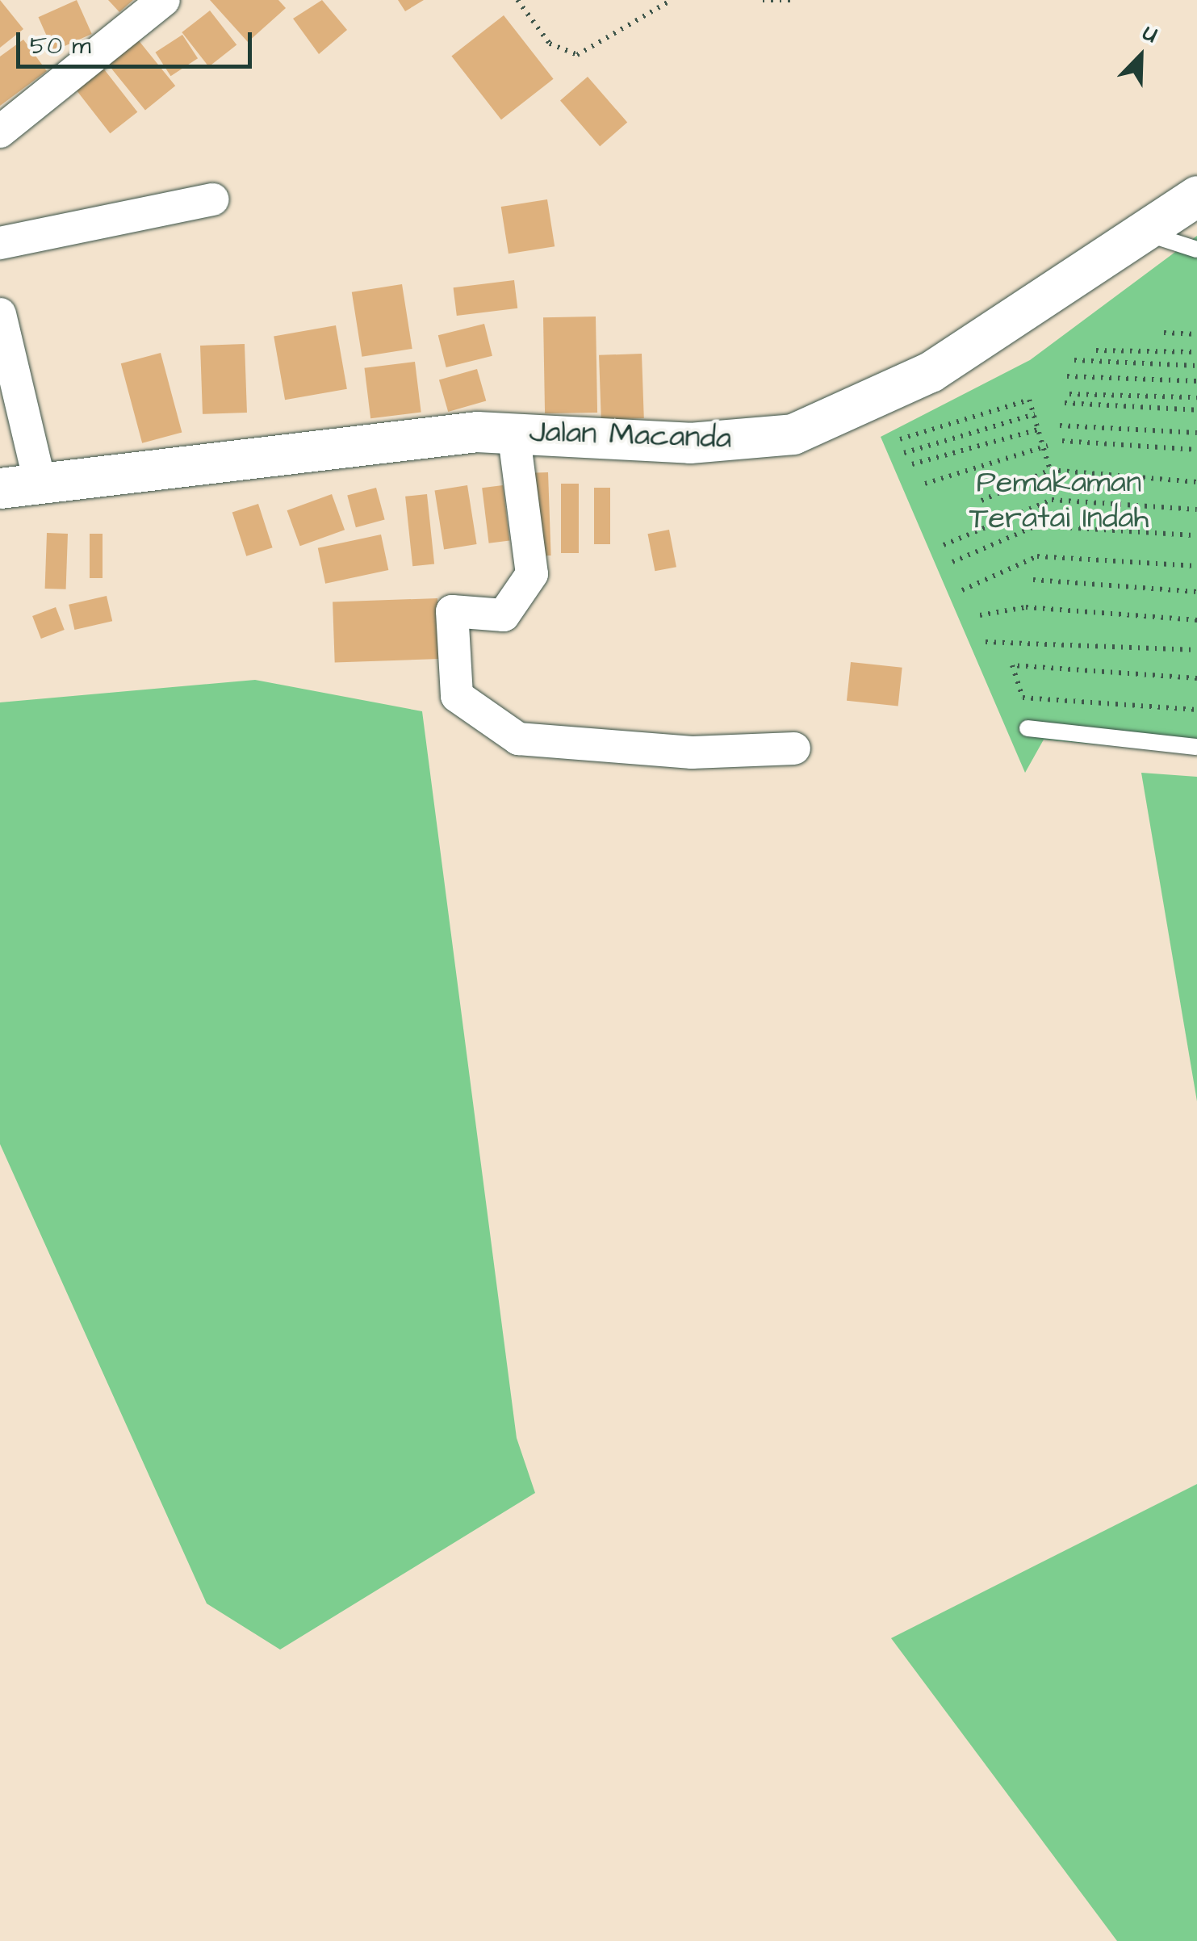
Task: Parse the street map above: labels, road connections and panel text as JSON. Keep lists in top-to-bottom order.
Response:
{
  "streets": {
    "street": ["Jalan Macanda"]
  },
  "parks": ["Pemakaman Teratai Indah"],
  "scale_bar": "50 m",
  "north": "top right"
}
